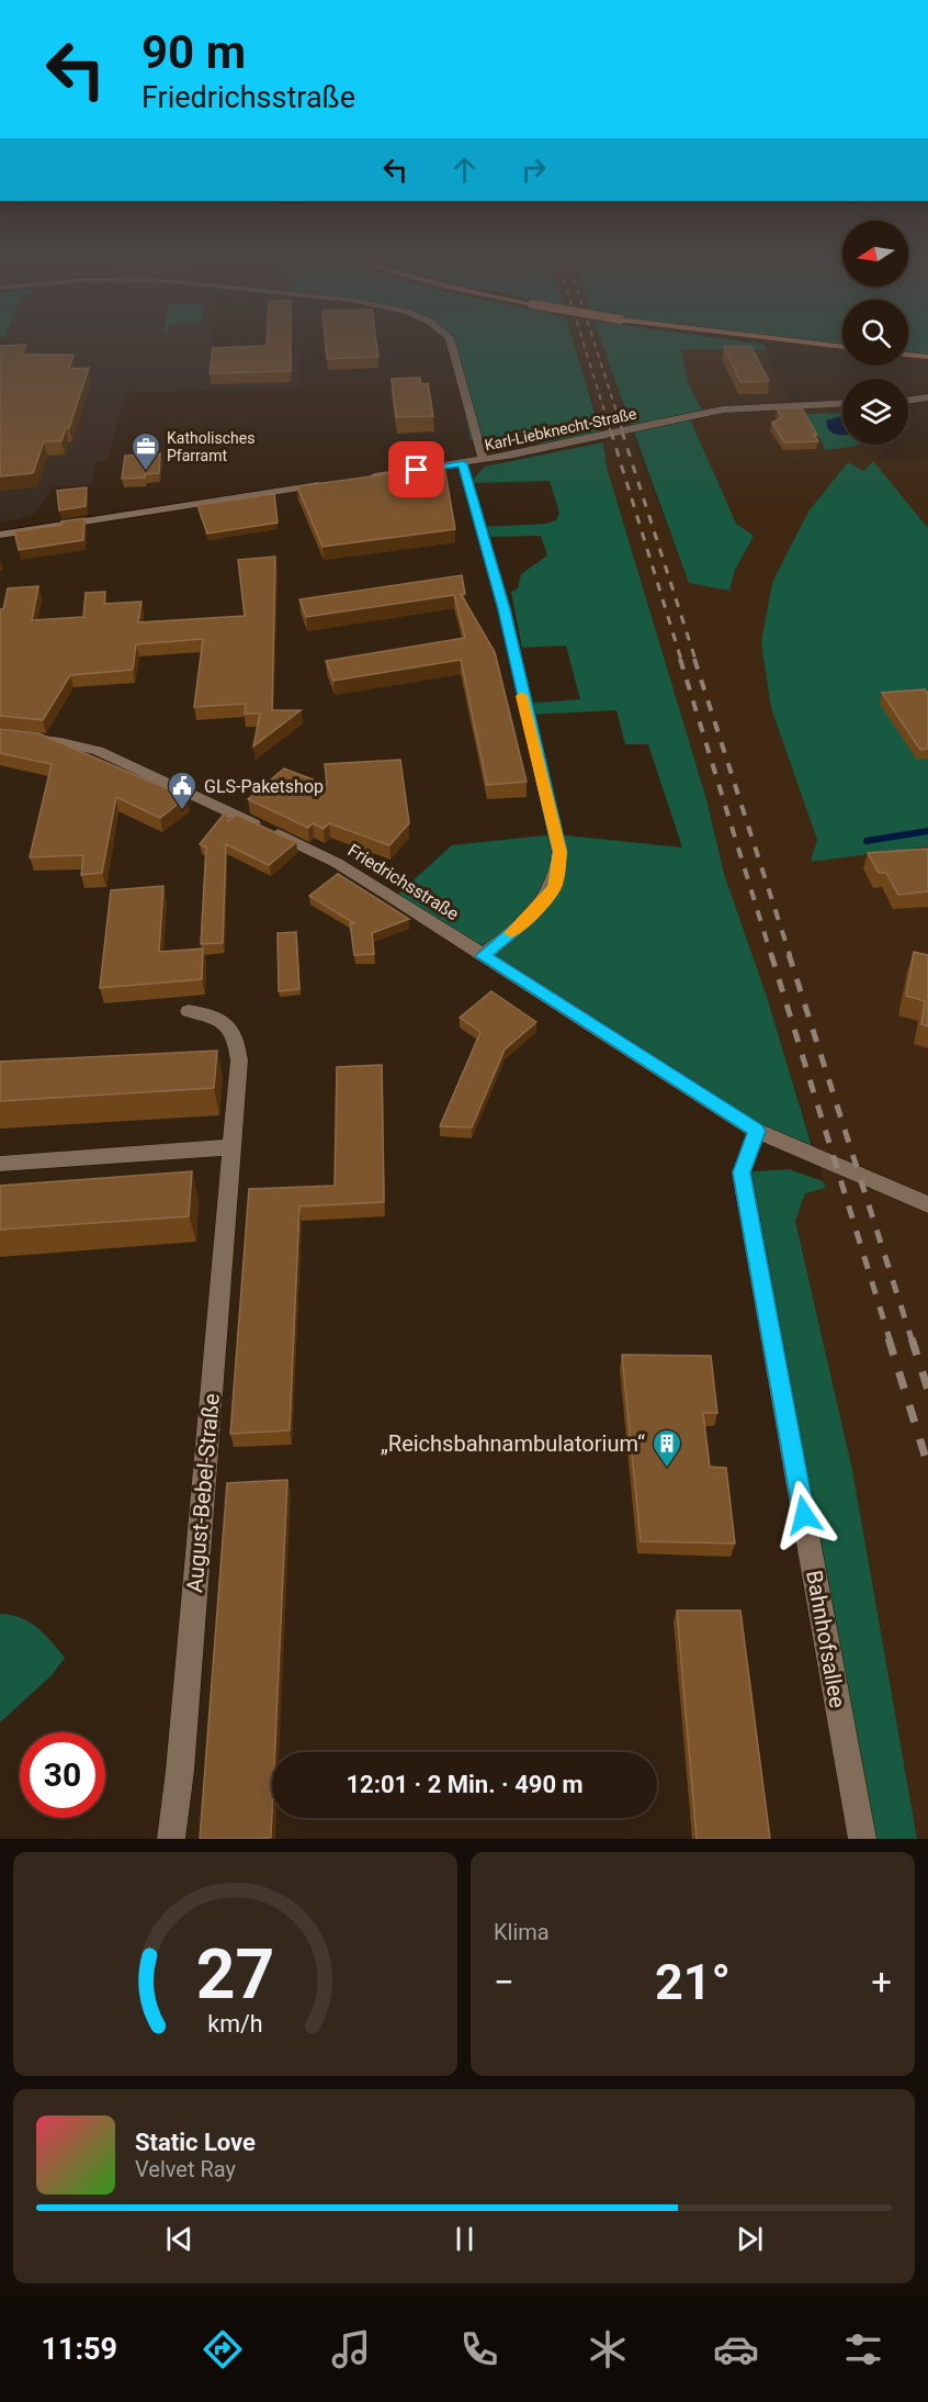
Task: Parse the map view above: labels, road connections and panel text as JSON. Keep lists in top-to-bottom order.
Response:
{
  "streets": {
    "street": [
      "Karl-Liebknecht-Straße",
      "Friedrichsstraße",
      "August-Bebel-Straße",
      "Bahnhofsallee"
    ]
  },
  "crossings": [
    ["Friedrichsstraße", "Bahnhofsallee"]
  ],
  "places": {
    "office": ["Katholisches Pfarramt"],
    "public building": ["GLS-Paketshop"],
    "building": ["„Reichsbahnambulatorium“"]
  },
  "north": "left",
  "page": {
    "turn": ["90 m", "Friedrichsstraße"],
    "limit": "30",
    "trip": "12:01 · 2 Min. · 490 m",
    "tile": "Klima",
    "heat": ["−", "21°", "+"],
    "song": ["Static Love", "Velvet Ray"],
    "tabs": "11:59",
    "gauge": ["27", "km/h"]
  }
}
